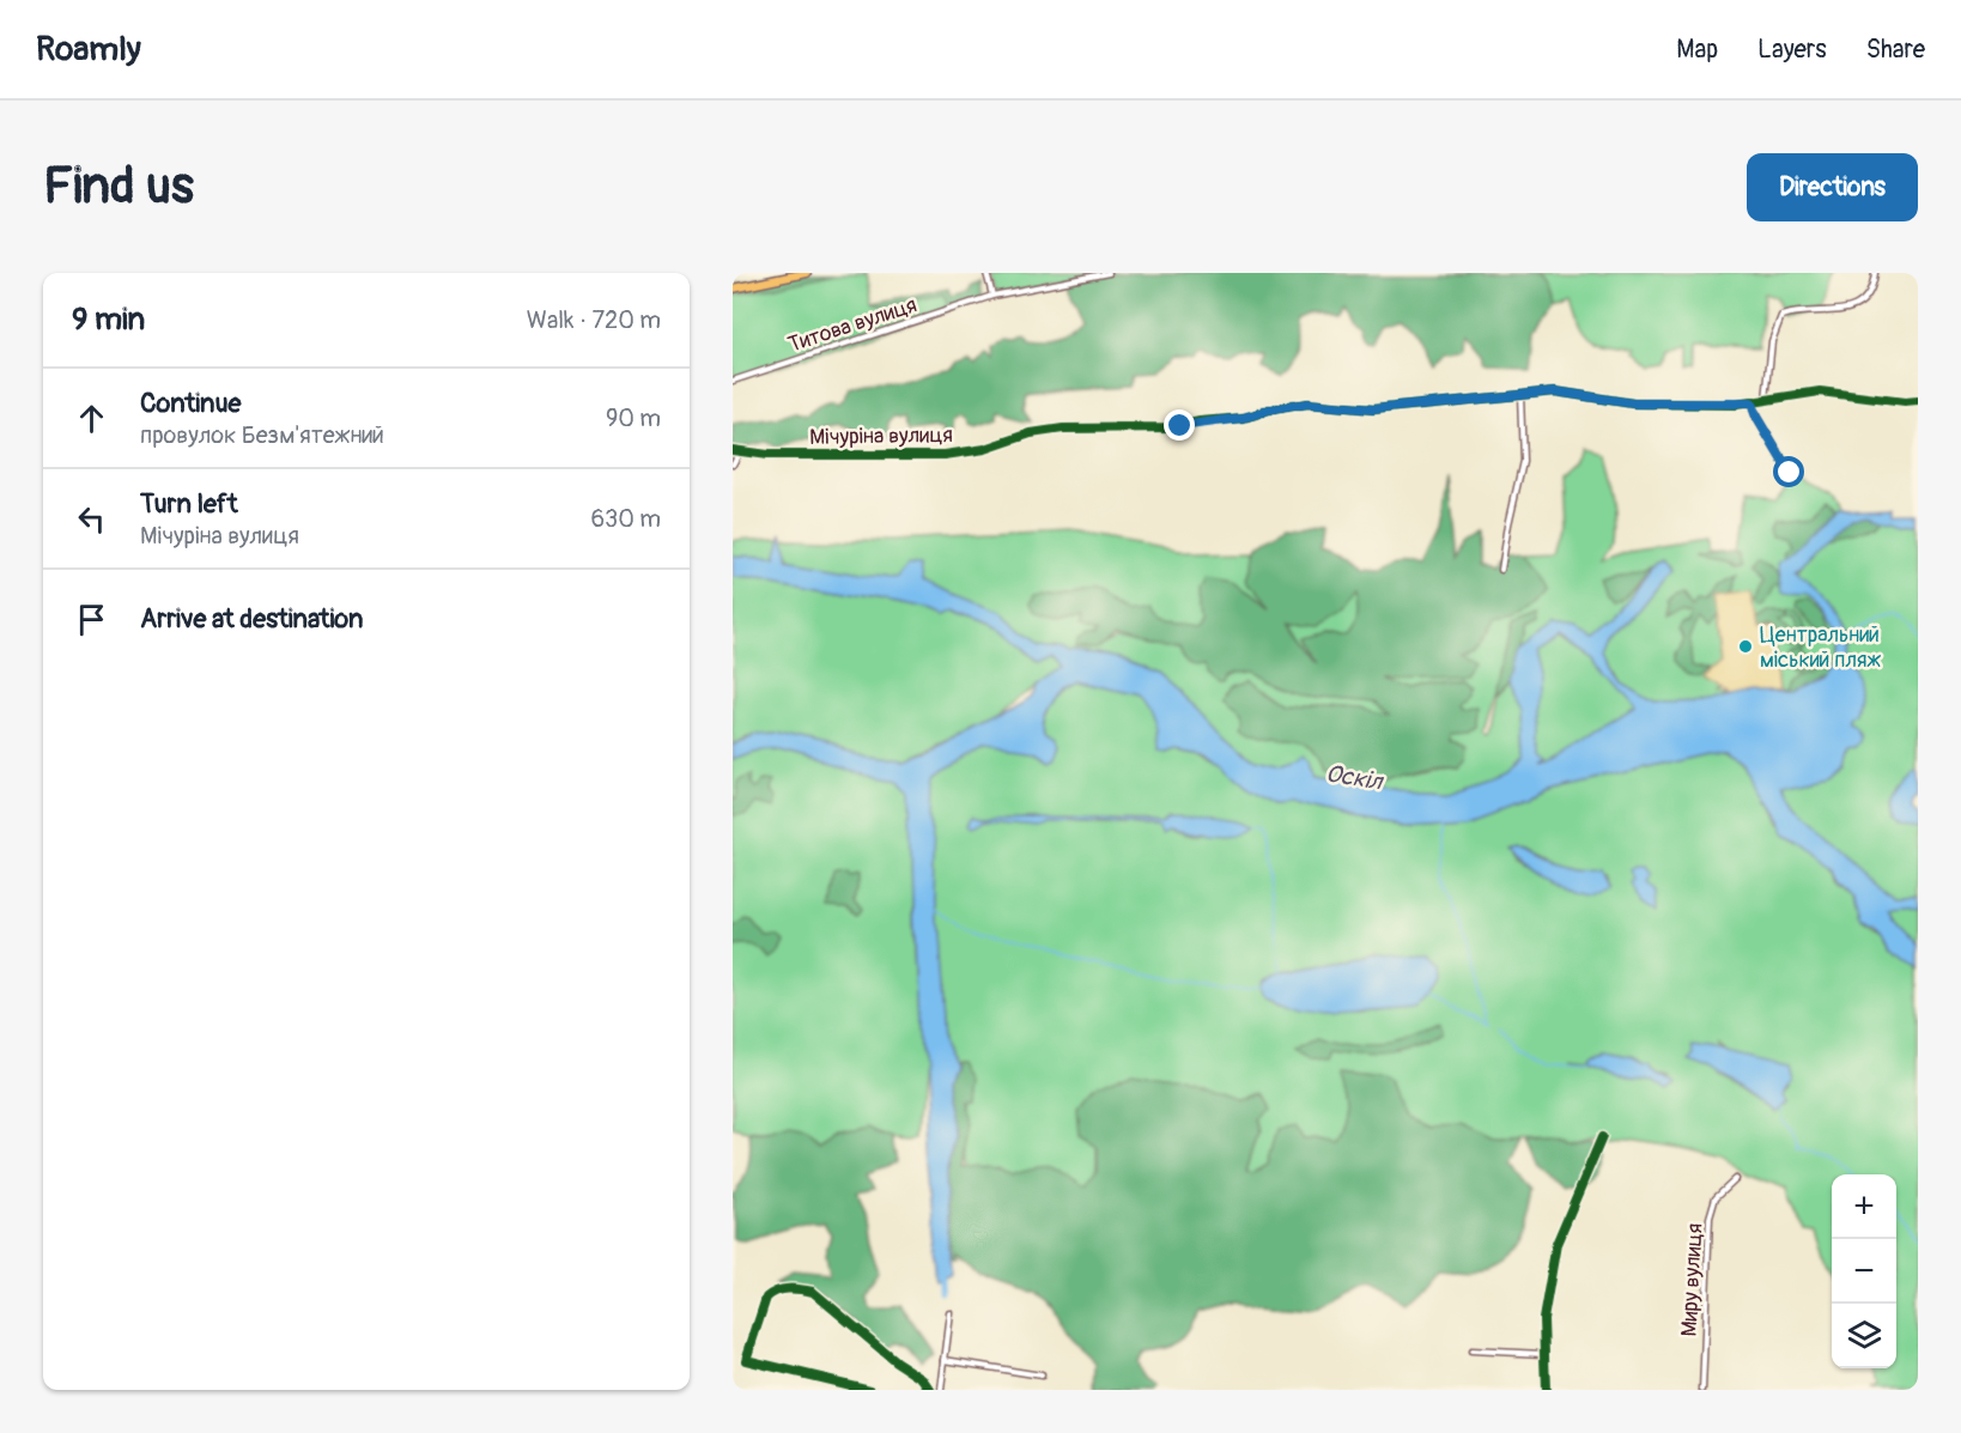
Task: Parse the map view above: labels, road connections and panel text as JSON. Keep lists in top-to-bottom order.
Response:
{
  "streets": {
    "street": ["Титова вулиця", "Мічуріна вулиця", "Миру вулиця"]
  },
  "water": ["Оскіл"],
  "places": ["Центральний міський пляж"],
  "page": {
    "header": "Roamly",
    "nav": ["Map", "Layers", "Share"],
    "buttons": "Directions",
    "title": "Find us",
    "heading": ["9 min", "Walk · 720 m"],
    "list": [
      ["Continue", "провулок Безм'ятежний", "90 m"],
      ["Turn left", "Мічуріна вулиця", "630 m"],
      "Arrive at destination"
    ],
    "map_buttons": ["+", "−"]
  }
}
